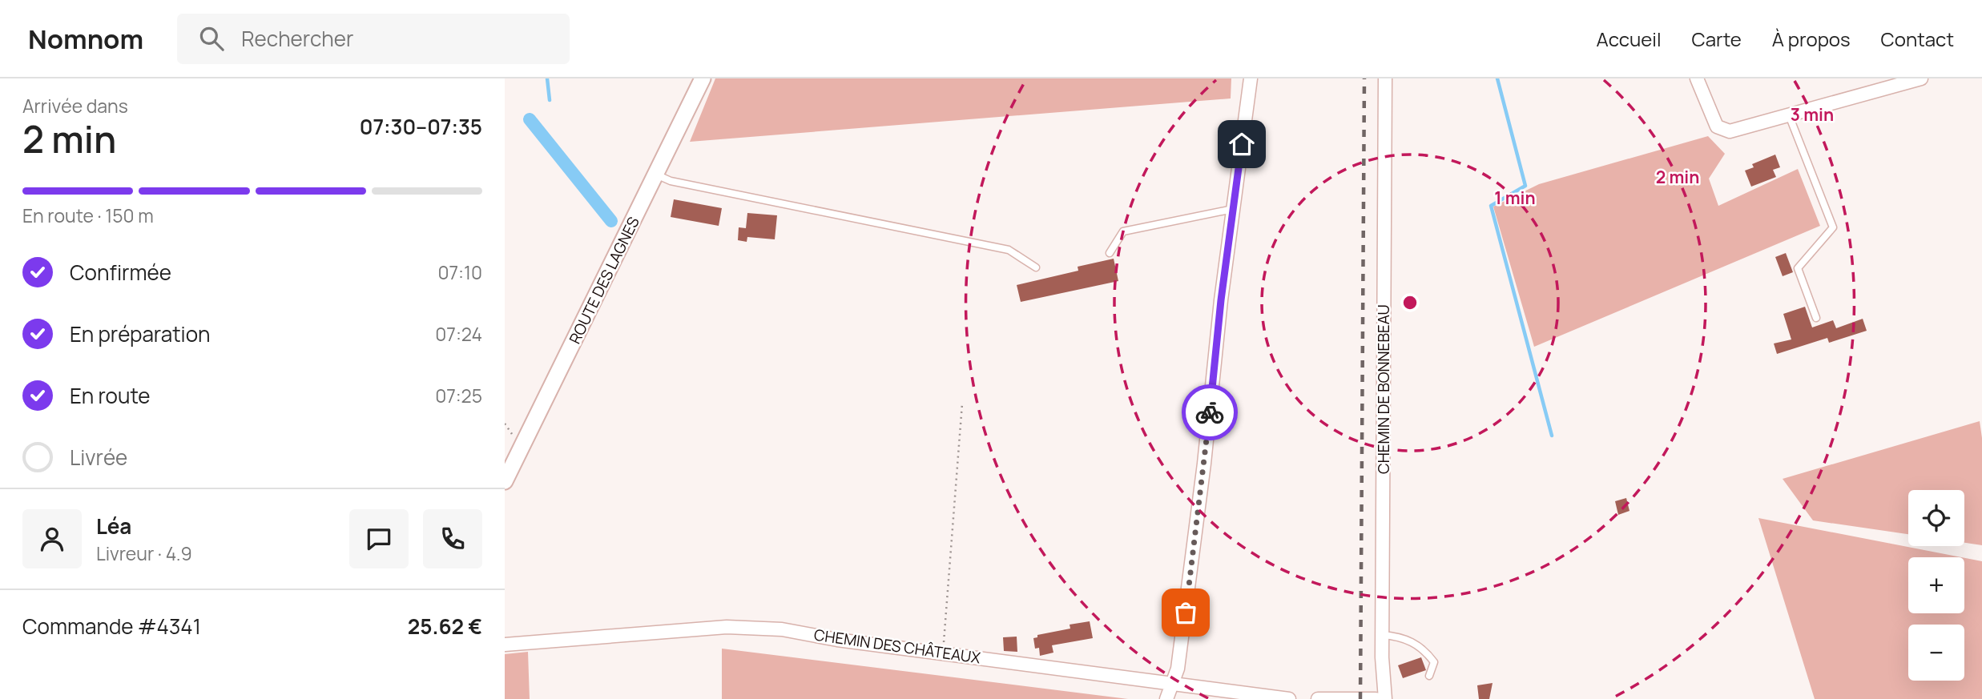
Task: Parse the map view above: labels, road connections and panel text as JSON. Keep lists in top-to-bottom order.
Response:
{
  "streets": {
    "street": ["ROUTE DES LAGNES", "CHEMIN DE BONNEBEAU", "CHEMIN DES CHÂTEAUX"]
  },
  "page": {
    "header": "Nomnom",
    "search": "Rechercher",
    "nav": [
      "Accueil",
      "Carte",
      "À propos",
      "Contact"
    ],
    "heading": ["2 min", "Arrivée dans", "07:30–07:35"],
    "panel": [
      "Léa",
      "Livreur · 4.9",
      "Commande #4341",
      "25.62 €"
    ],
    "bar": "En route · 150 m",
    "list": [
      ["Confirmée", "07:10"],
      ["En préparation", "07:24"],
      ["En route", "07:25"],
      "Livrée"
    ],
    "map_buttons": ["+", "−"]
  },
  "rings": ["3 min", "2 min", "1 min"]
}
